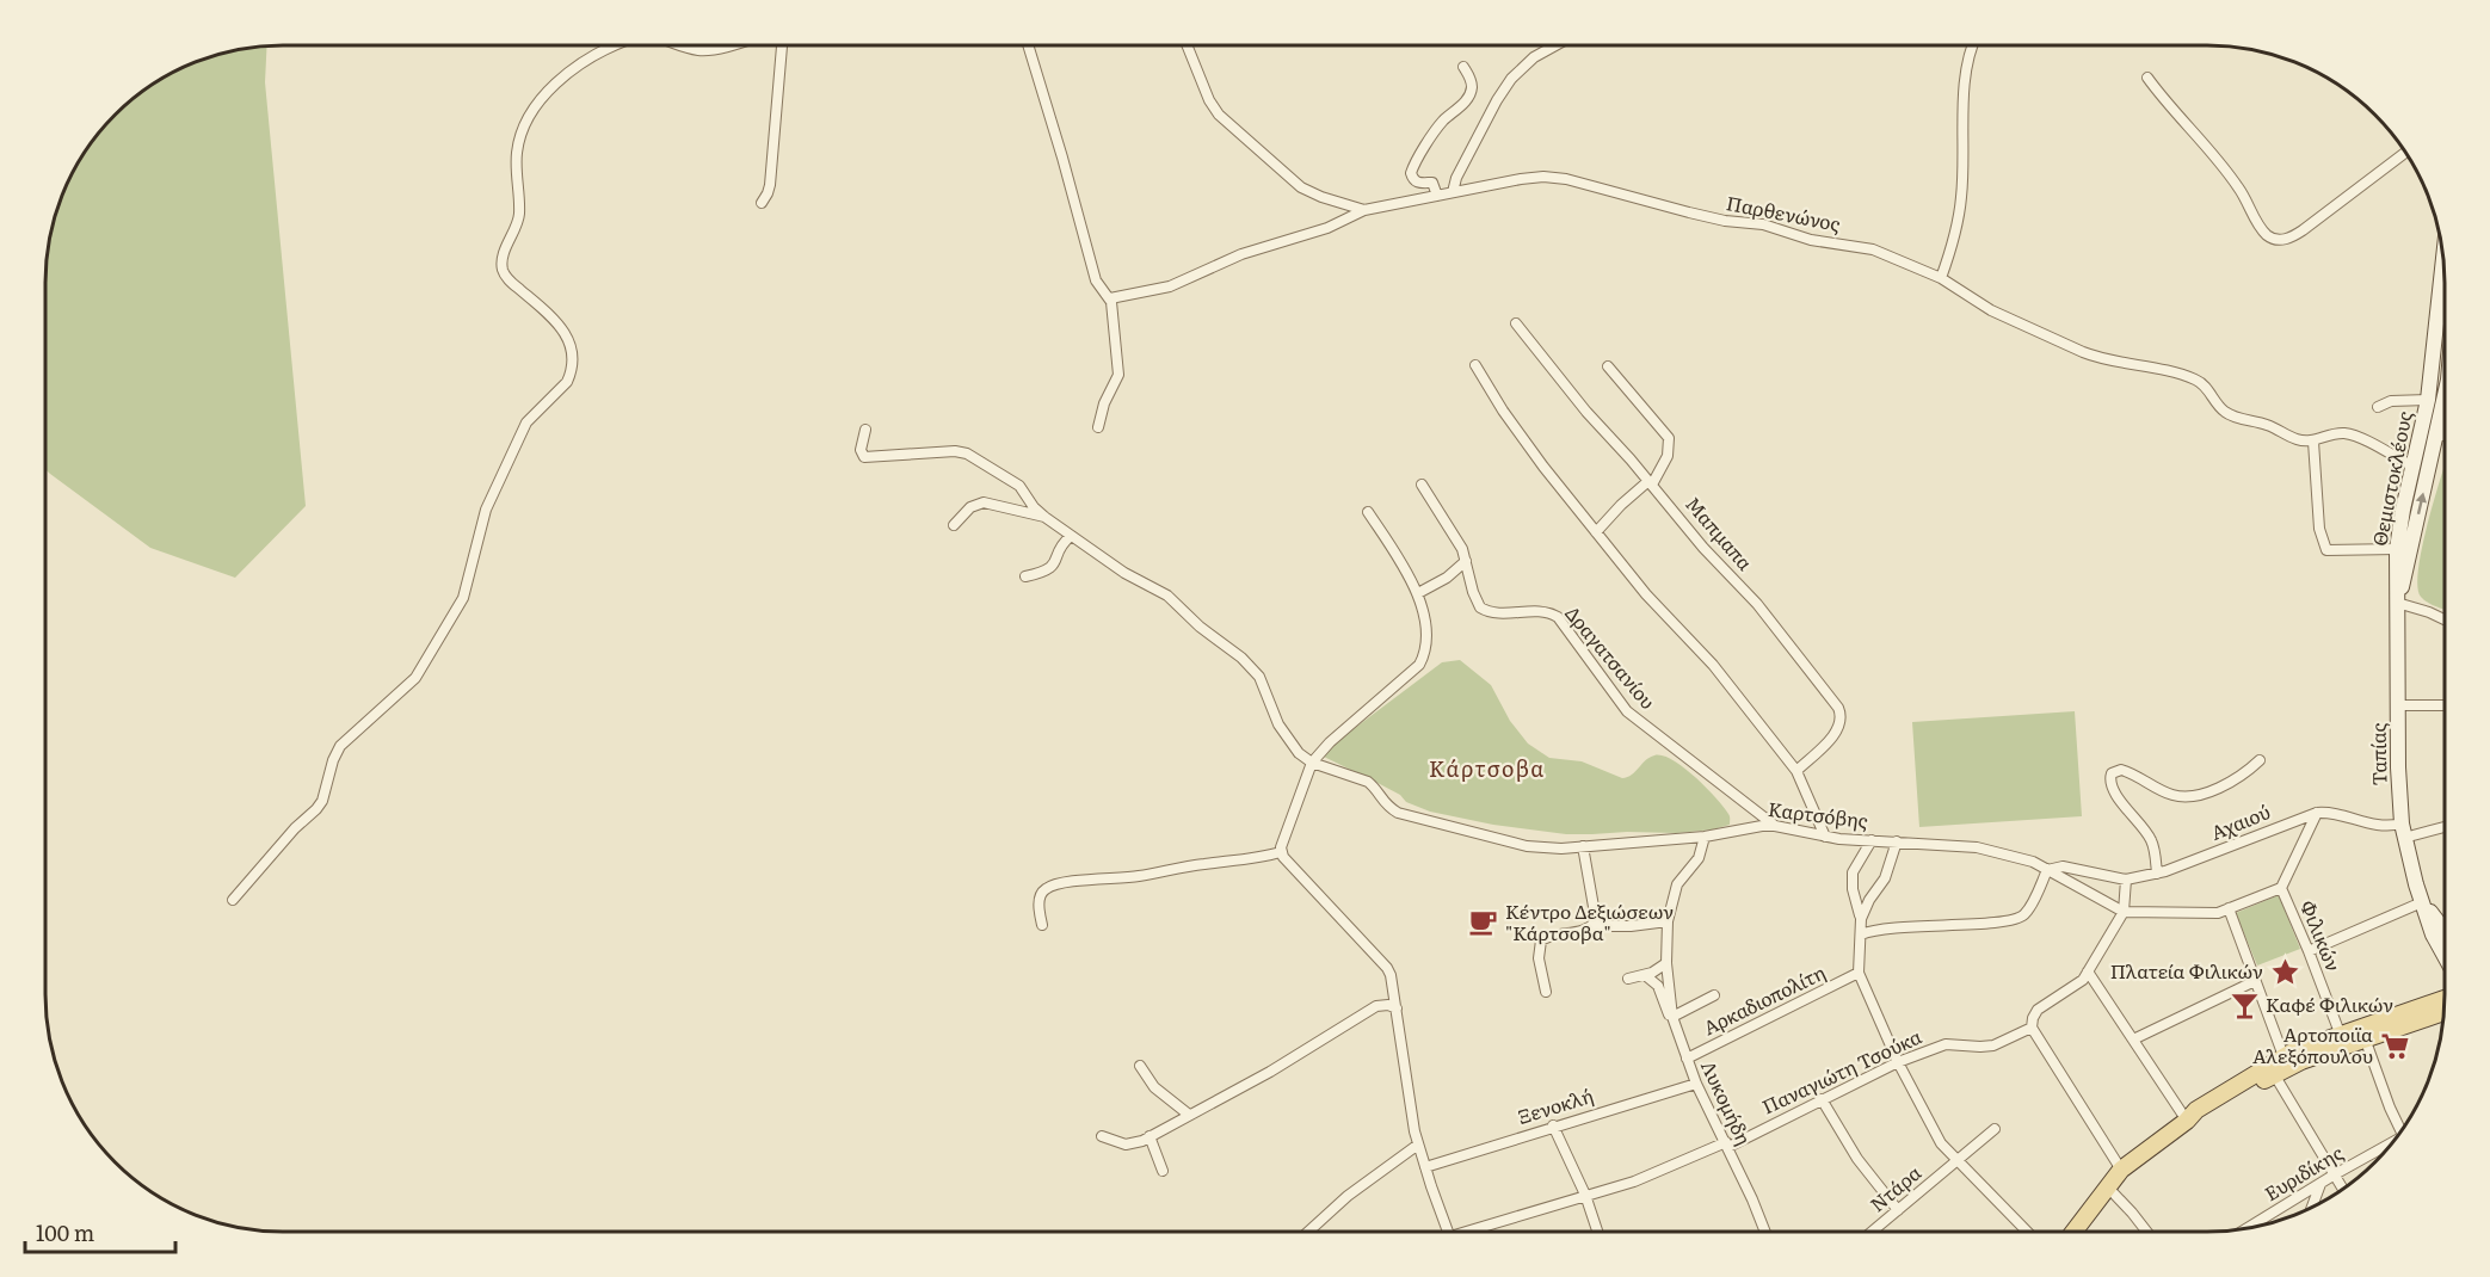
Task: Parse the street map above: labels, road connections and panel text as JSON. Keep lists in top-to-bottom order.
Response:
{
  "streets": {
    "street": [
      "Παρθενώνος",
      "Θεμιστοκλέους",
      "Μαπμαπα",
      "Δραγατσανίου",
      "Ταπίας",
      "Καρτσόβης",
      "Αχαιού",
      "Φιλικών",
      "Αρκαδιοπολίτη",
      "Παναγιώτη Τσούκα",
      "Λυκομήδη",
      "Ξενοκλή",
      "Ευριδίκης",
      "Ντάρα"
    ]
  },
  "crossings": [
    ["Παρθενώνος", "Θεμιστοκλέους"],
    ["Θεμιστοκλέους", "Ταπίας"],
    ["Δραγατσανίου", "Καρτσόβης"],
    ["Ταπίας", "Αχαιού"],
    ["Καρτσόβης", "Φιλικών"],
    ["Καρτσόβης", "Παναγιώτη Τσούκα"],
    ["Αρκαδιοπολίτη", "Λυκομήδη"],
    ["Παναγιώτη Τσούκα", "Λυκομήδη"],
    ["Λυκομήδη", "Ξενοκλή"]
  ],
  "districts": ["Κάρτσοβα"],
  "places": {
    "cafe": ["Κέντρο Δεξιώσεων \"Κάρτσοβα\""],
    "place": ["Πλατεία Φιλικών"],
    "bar": ["Καφέ Φιλικών"],
    "supermarket": ["Αρτοποιϊα Αλεξόπουλου"]
  },
  "scale_bar": "100 m"
}
